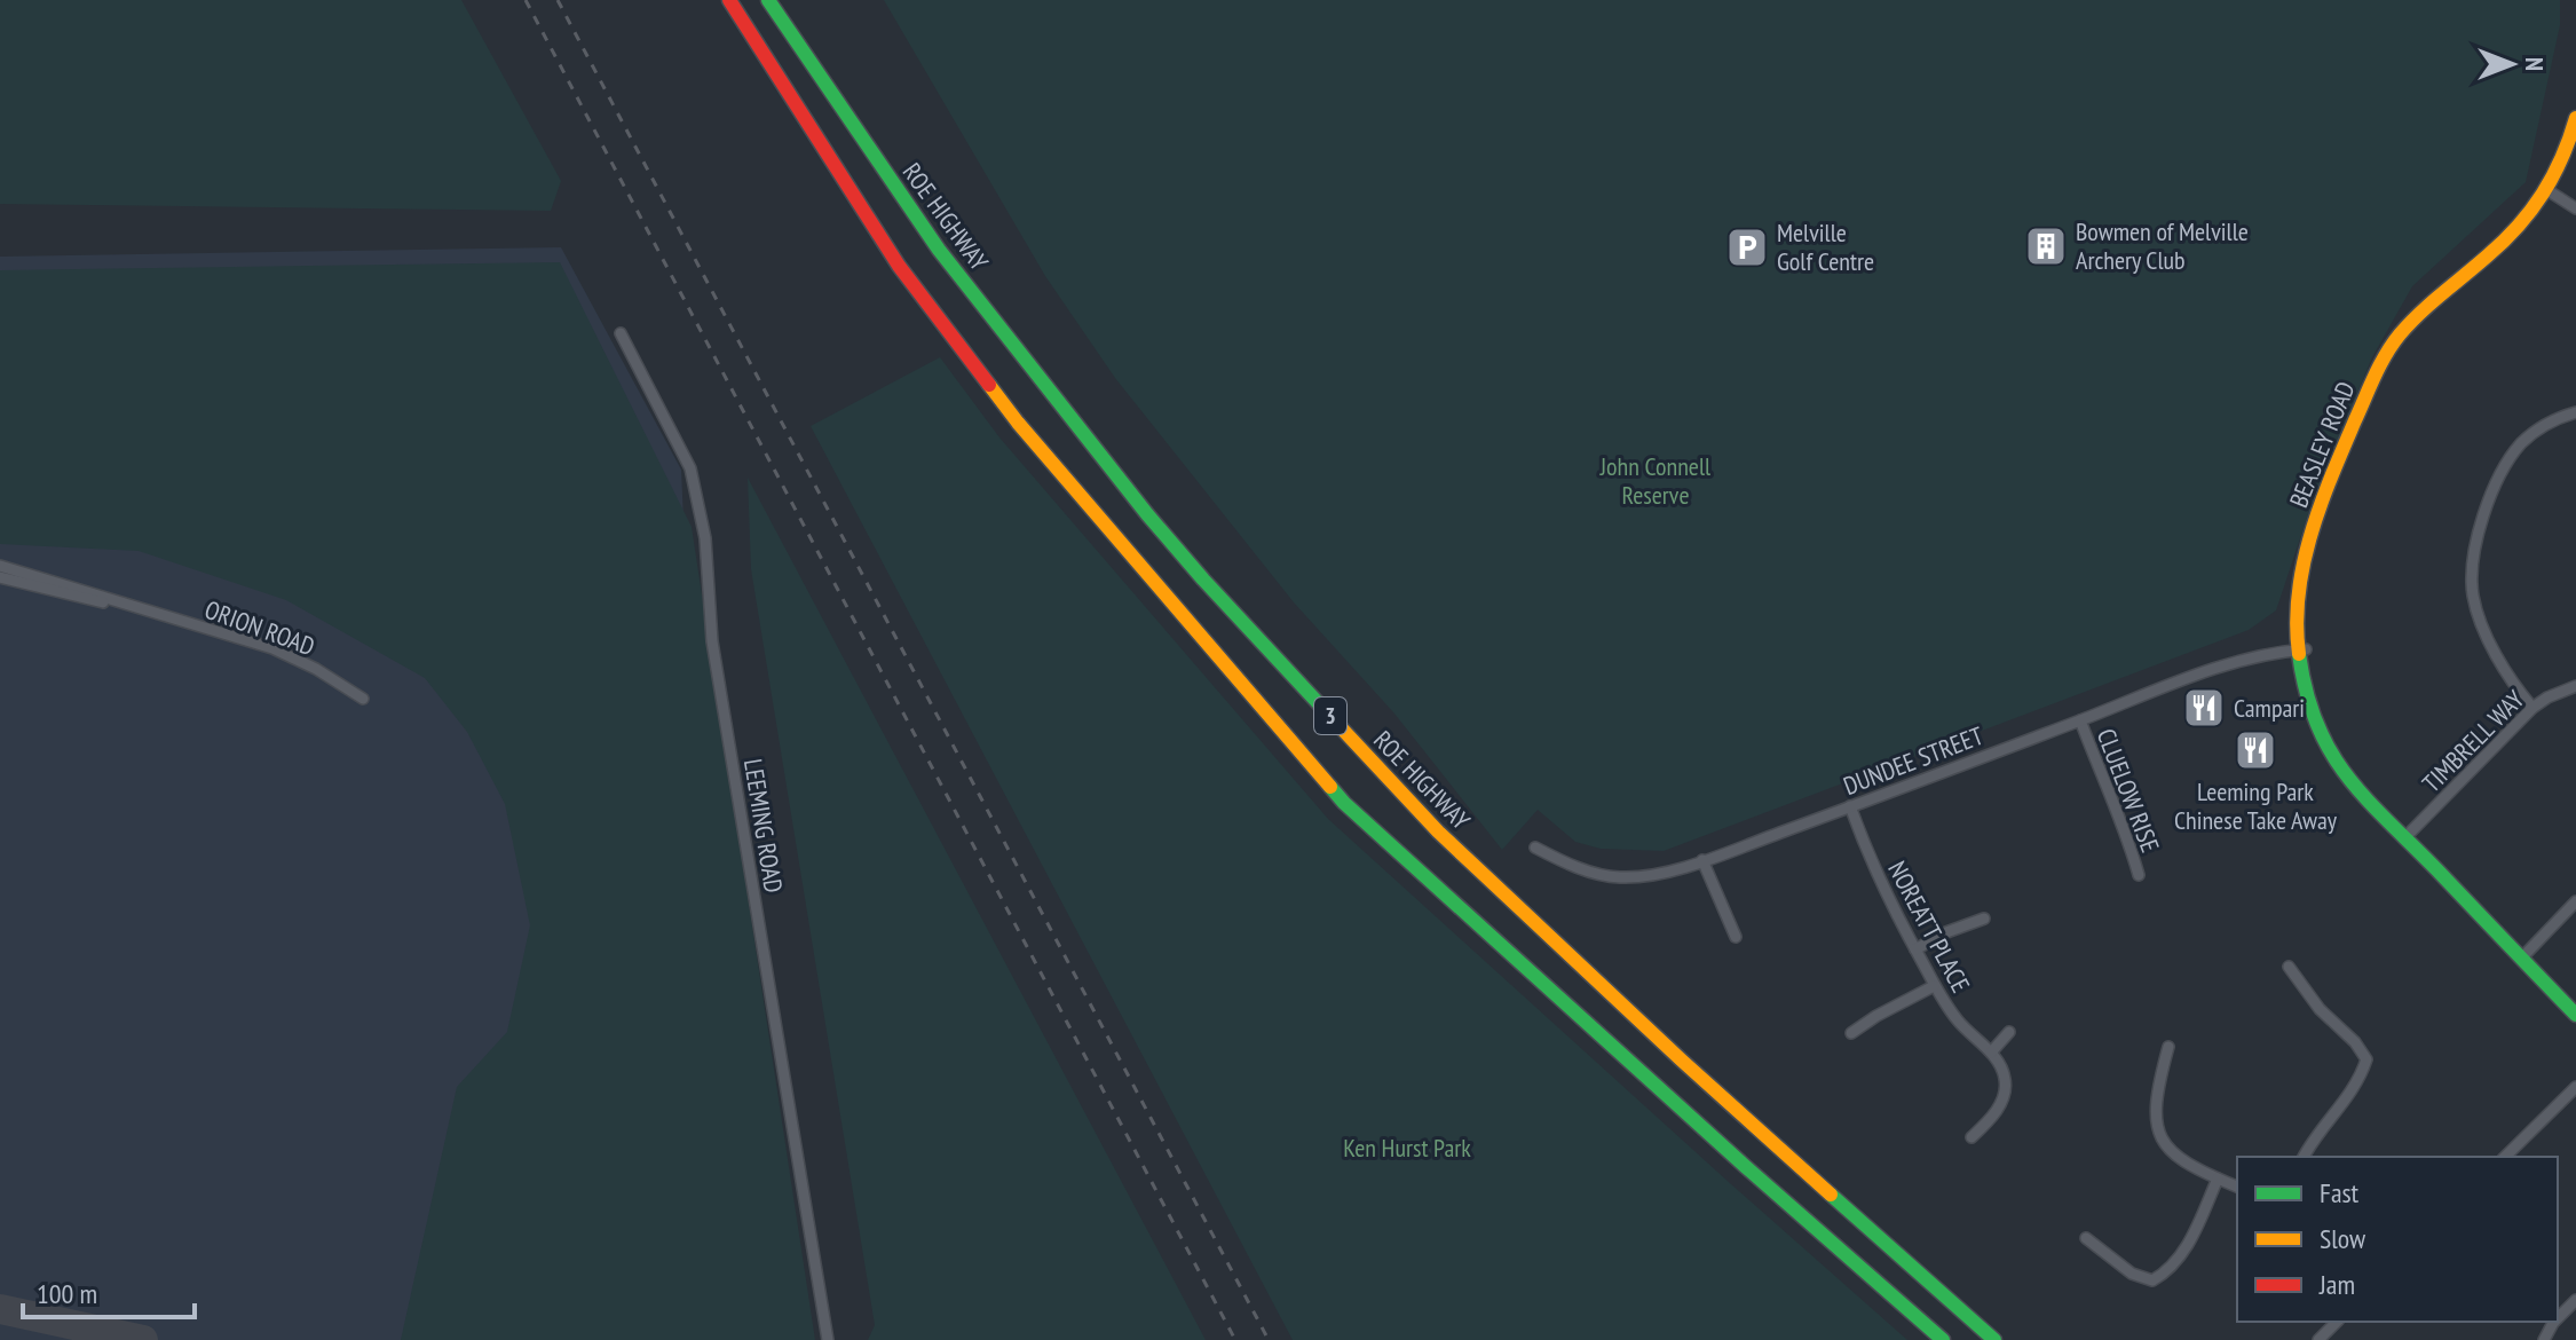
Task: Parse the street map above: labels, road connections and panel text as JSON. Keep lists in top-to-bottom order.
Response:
{
  "streets": {
    "main road": ["ROE HIGHWAY", "BEASLEY ROAD", "3"],
    "street": [
      "ORION ROAD",
      "TIMBRELL WAY",
      "DUNDEE STREET",
      "CLUELOW RISE",
      "LEEMING ROAD",
      "NOREATT PLACE"
    ]
  },
  "crossings": [
    ["BEASLEY ROAD", "TIMBRELL WAY"],
    ["BEASLEY ROAD", "DUNDEE STREET"],
    ["DUNDEE STREET", "CLUELOW RISE"],
    ["DUNDEE STREET", "NOREATT PLACE"]
  ],
  "parks": ["John Connell Reserve", "Ken Hurst Park"],
  "places": {
    "building": ["Bowmen of Melville Archery Club"],
    "parking": ["Melville Golf Centre"],
    "restaurant": ["Campari", "Leeming Park Chinese Take Away"]
  },
  "legend": ["Fast", "Slow", "Jam"],
  "scale_bar": "100 m",
  "north": "right"
}
